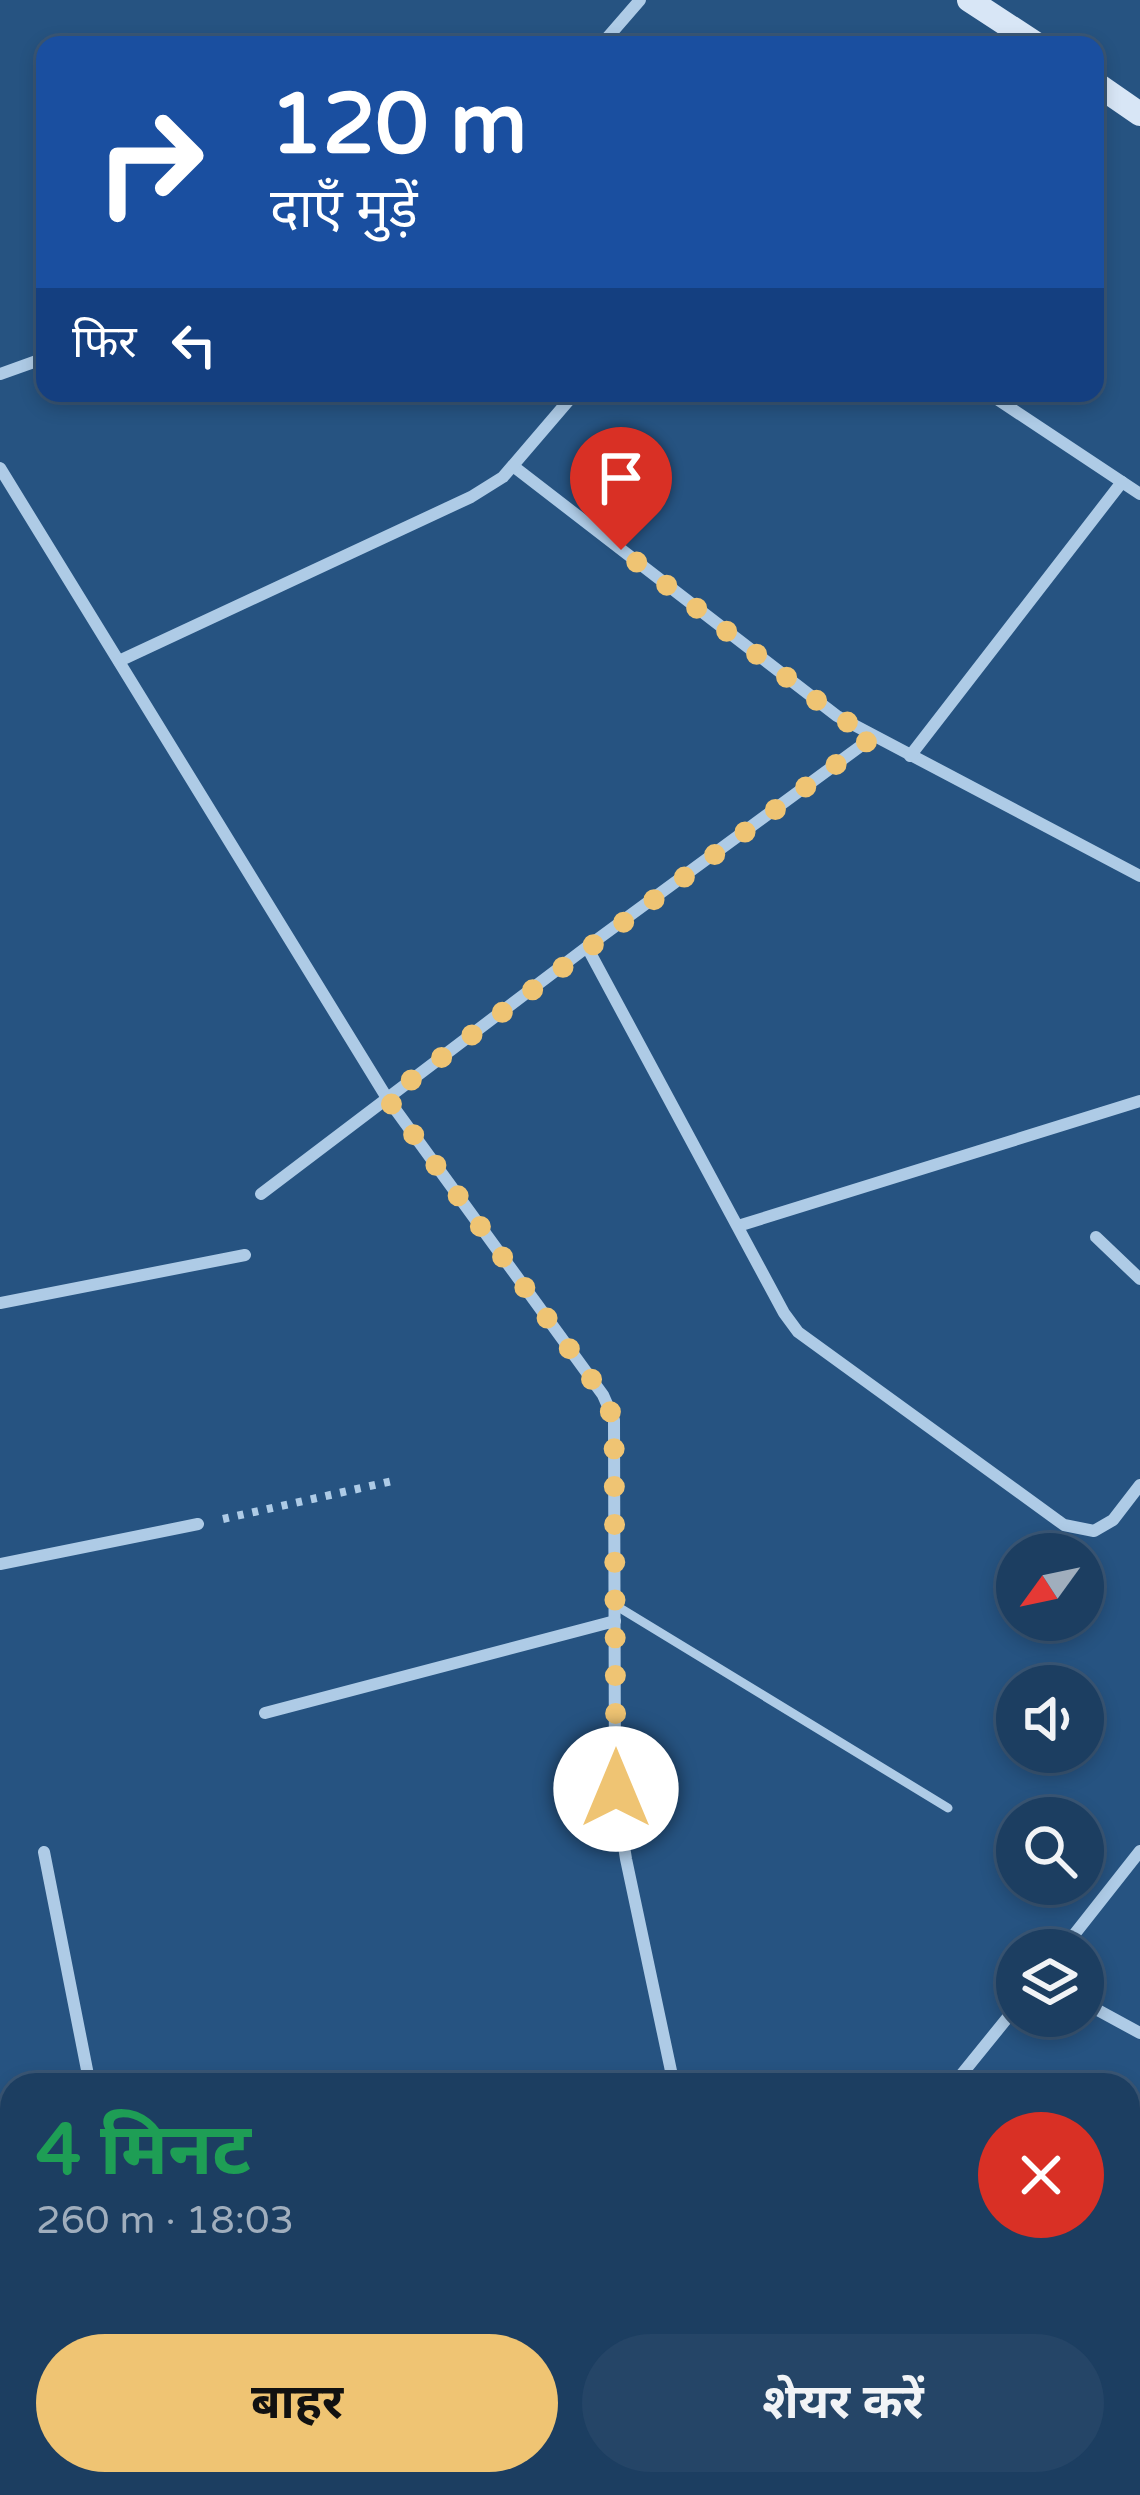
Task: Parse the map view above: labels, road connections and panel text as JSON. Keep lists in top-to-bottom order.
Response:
{
  "north": "bottom left",
  "page": {
    "turn": ["120 m", "दाएँ मुड़ें"],
    "then": "फिर",
    "heading": ["4 मिनट", "260 m · 18:03"],
    "buttons": ["बाहर", "शेयर करें"]
  }
}
